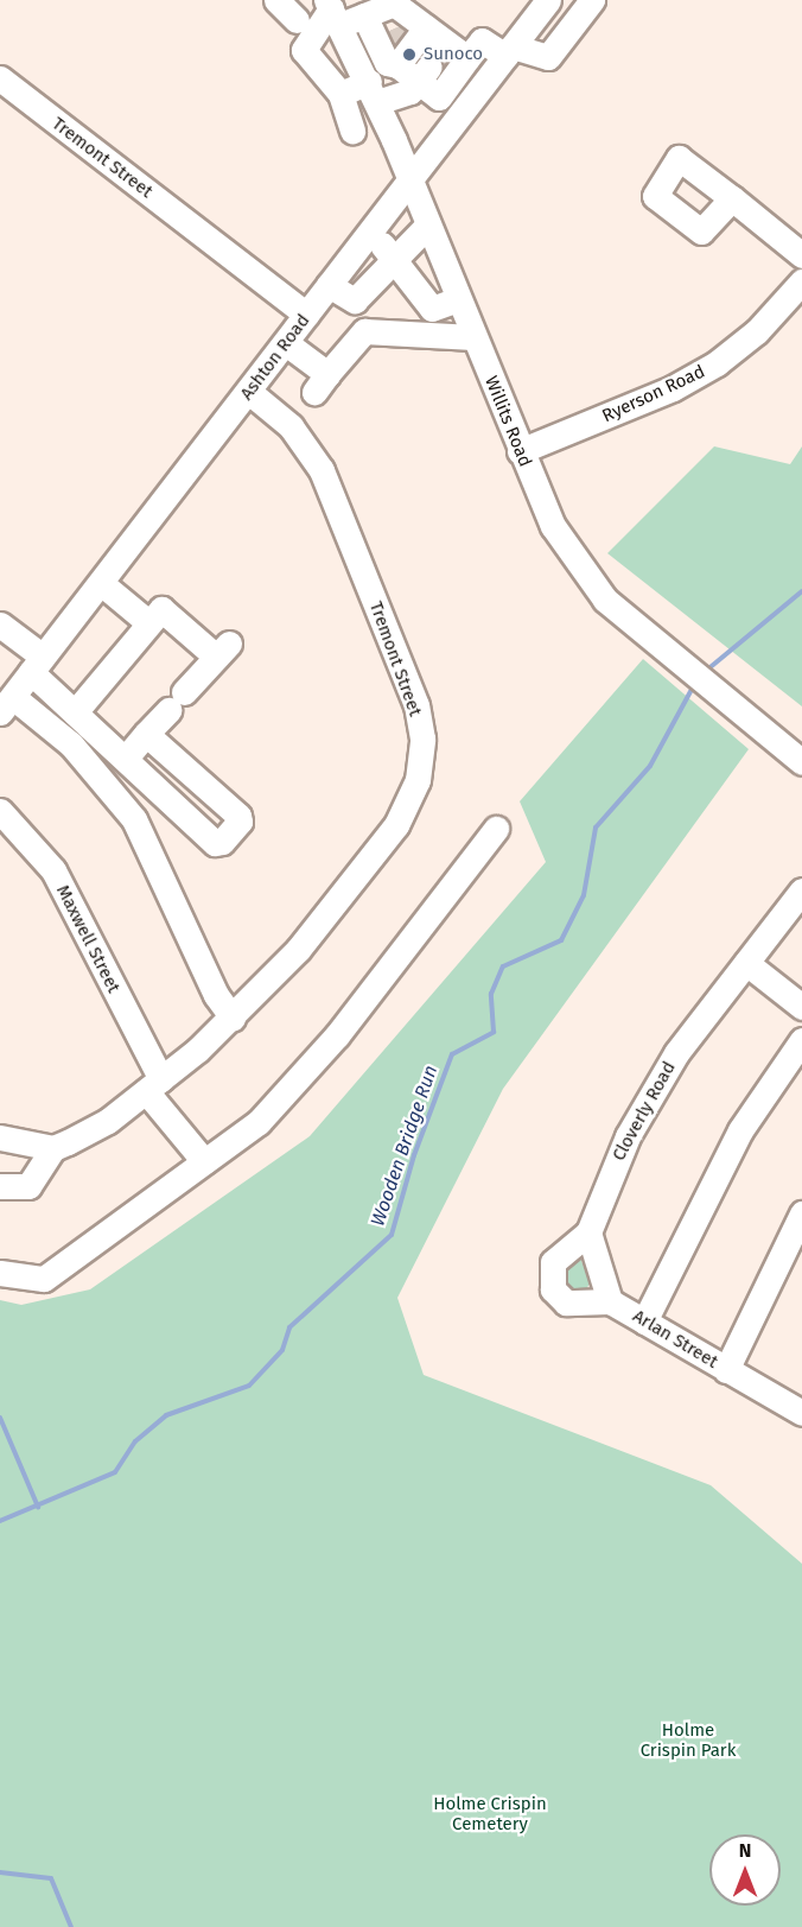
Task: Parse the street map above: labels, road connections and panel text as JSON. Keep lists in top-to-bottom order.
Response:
{
  "streets": {
    "street": [
      "Tremont Street",
      "Ashton Road",
      "Ryerson Road",
      "Willits Road",
      "Maxwell Street",
      "Cloverly Road",
      "Arlan Street"
    ]
  },
  "crossings": [
    ["Tremont Street", "Ashton Road"],
    ["Tremont Street", "Maxwell Street"],
    ["Ashton Road", "Willits Road"],
    ["Ryerson Road", "Willits Road"]
  ],
  "water": ["Wooden Bridge Run"],
  "parks": ["Holme Crispin Park", "Holme Crispin Cemetery"],
  "places": ["Sunoco"],
  "north": "top"
}
